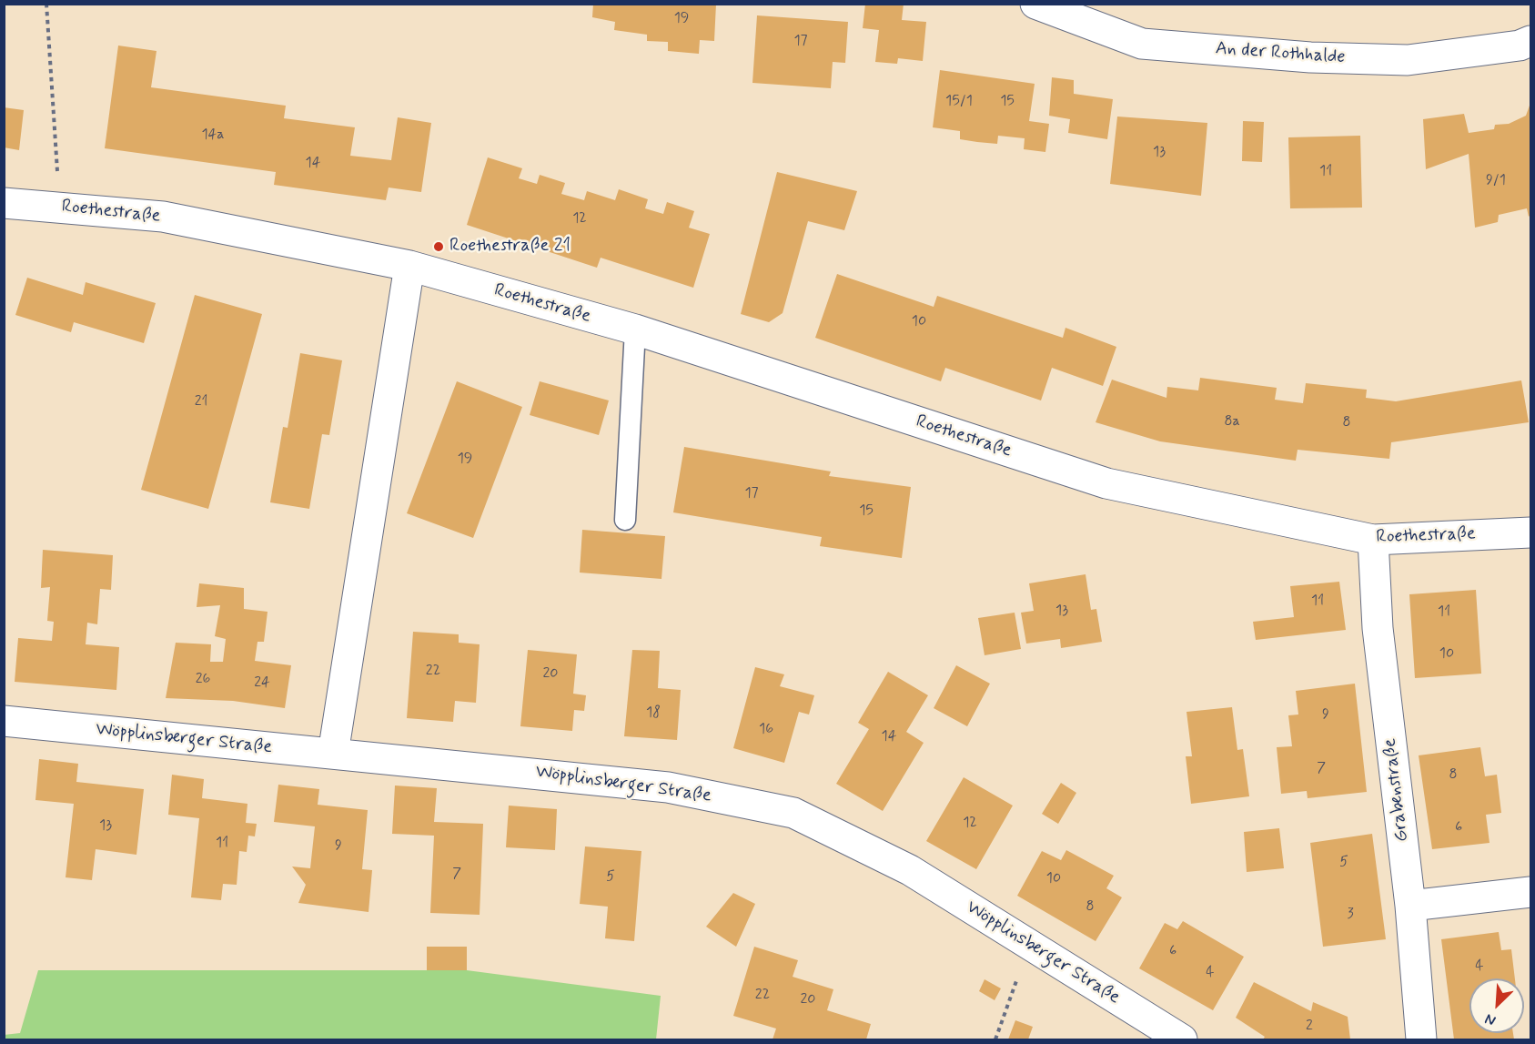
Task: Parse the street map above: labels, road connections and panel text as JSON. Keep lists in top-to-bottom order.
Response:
{
  "streets": {
    "street": [
      "An der Rothhalde",
      "Roethestraße",
      "Wöpplinsberger Straße",
      "Grabenstraße"
    ]
  },
  "crossings": [
    ["Roethestraße", "Grabenstraße"]
  ],
  "places": ["Roethestraße 21"],
  "house_numbers": [
    "19",
    "17",
    "15/1",
    "15",
    "14a",
    "13",
    "14",
    "11",
    "9/1",
    "12",
    "10",
    "21",
    "8a",
    "8",
    "19",
    "17",
    "15",
    "11",
    "13",
    "11",
    "10",
    "22",
    "20",
    "26",
    "24",
    "18",
    "9",
    "16",
    "14",
    "7",
    "8",
    "12",
    "13",
    "6",
    "11",
    "9",
    "5",
    "7",
    "5",
    "10",
    "8",
    "3",
    "6",
    "4",
    "4",
    "22",
    "20",
    "2"
  ],
  "north": "bottom left"
}
